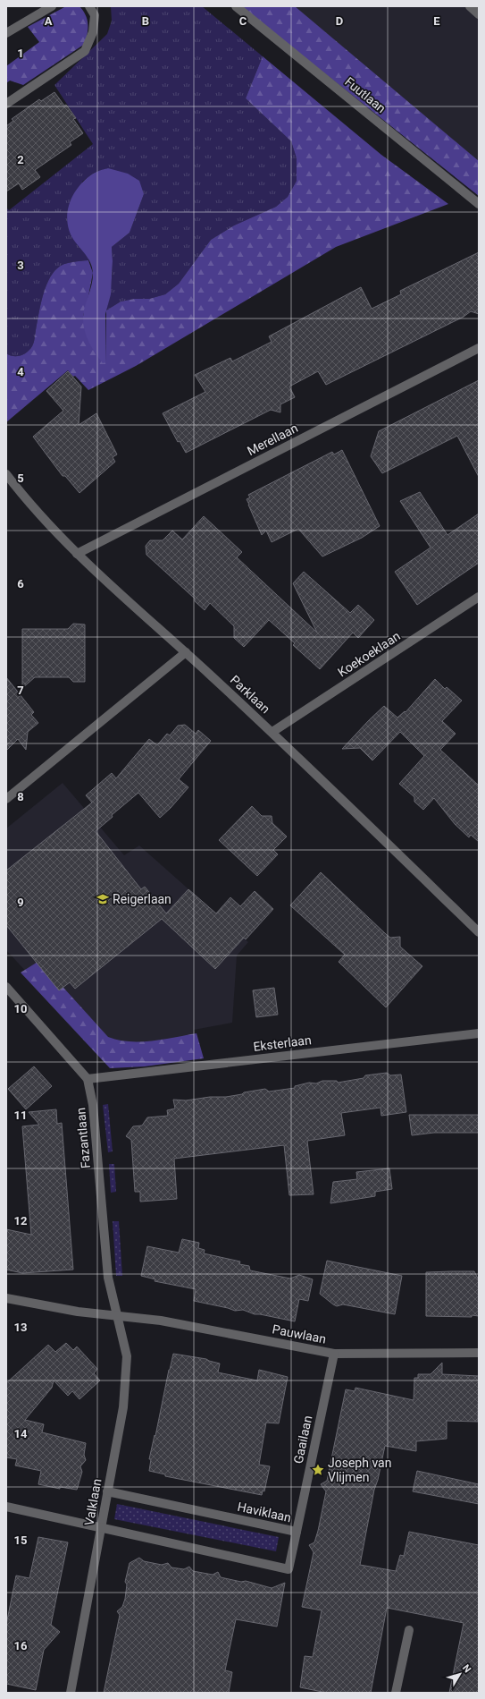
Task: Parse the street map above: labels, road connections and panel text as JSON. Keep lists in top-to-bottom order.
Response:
{
  "streets": {
    "street": [
      "Fuutlaan",
      "Merellaan",
      "Koekoeklaan",
      "Parklaan",
      "Eksterlaan",
      "Fazantlaan",
      "Pauwlaan",
      "Gaailaan",
      "Valklaan",
      "Haviklaan"
    ]
  },
  "crossings": [
    ["Merellaan", "Parklaan"],
    ["Koekoeklaan", "Parklaan"],
    ["Eksterlaan", "Fazantlaan"],
    ["Fazantlaan", "Pauwlaan"],
    ["Fazantlaan", "Valklaan"],
    ["Pauwlaan", "Gaailaan"],
    ["Pauwlaan", "Valklaan"],
    ["Gaailaan", "Haviklaan"],
    ["Valklaan", "Haviklaan"]
  ],
  "places": {
    "school or university": ["Reigerlaan"],
    "place": ["Joseph van Vlijmen"]
  },
  "north": "top right",
  "grid": {
    "columns": [
      "A",
      "B",
      "C",
      "D",
      "E"
    ],
    "rows": [
      "1",
      "2",
      "3",
      "4",
      "5",
      "6",
      "7",
      "8",
      "9",
      "10",
      "11",
      "12",
      "13",
      "14",
      "15",
      "16"
    ]
  }
}
